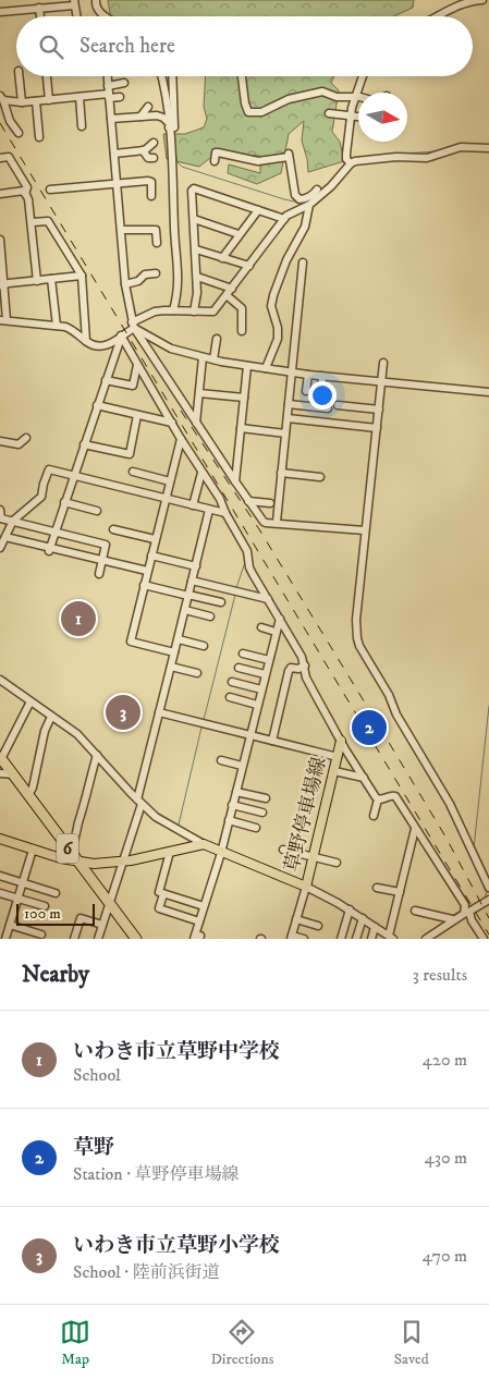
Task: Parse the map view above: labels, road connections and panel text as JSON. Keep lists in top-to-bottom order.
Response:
{
  "streets": {
    "highway": ["6"],
    "main road": ["草野停車場線"]
  },
  "scale_bar": "100 m",
  "north": "right",
  "page": {
    "search": "Search here",
    "pins": ["1", "3", "2"],
    "scale": "100 m",
    "heading": ["Nearby", "3 results"],
    "list": [
      {
        "mark": "1",
        "name": "いわき市立草野中学校",
        "note": "School",
        "value": "420 m"
      },
      {
        "mark": "2",
        "name": "草野",
        "note": "Station · 草野停車場線",
        "value": "430 m"
      },
      {
        "mark": "3",
        "name": "いわき市立草野小学校",
        "note": "School · 陸前浜街道",
        "value": "470 m"
      }
    ],
    "nav": ["Map", "Directions", "Saved"]
  }
}
